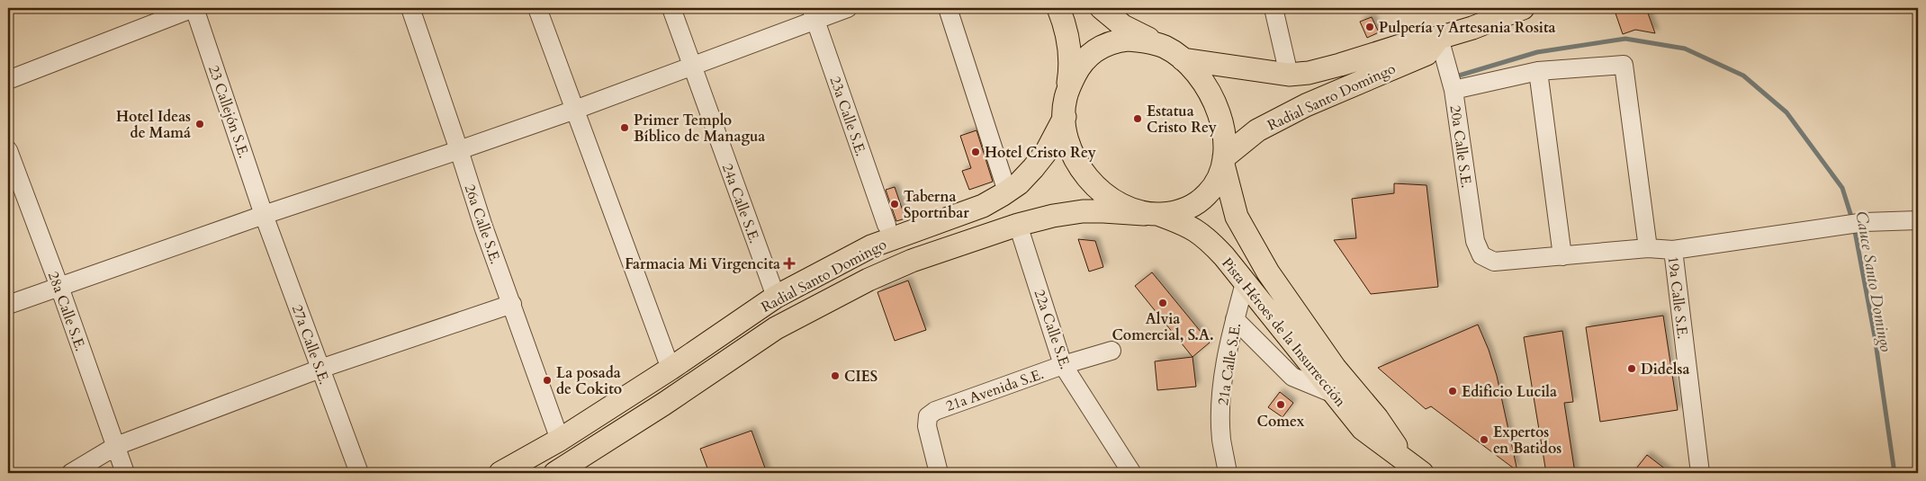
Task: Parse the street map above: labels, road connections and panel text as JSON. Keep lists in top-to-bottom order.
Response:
{
  "streets": {
    "main road": ["Radial Santo Domingo", "Pista Héroes de la Insurrección"],
    "street": [
      "23 Callejón S.E.",
      "23a Calle S.E.",
      "20a Calle S.E.",
      "24a Calle S.E.",
      "26a Calle S.E.",
      "19a Calle S.E.",
      "28a Calle S.E.",
      "22a Calle S.E.",
      "27a Calle S.E.",
      "21a Calle S.E.",
      "21a Avenida S.E."
    ]
  },
  "crossings": [
    ["Radial Santo Domingo", "20a Calle S.E."],
    ["Radial Santo Domingo", "24a Calle S.E."],
    ["Radial Santo Domingo", "26a Calle S.E."],
    ["Radial Santo Domingo", "22a Calle S.E."],
    ["Radial Santo Domingo", "Pista Héroes de la Insurrección"],
    ["23 Callejón S.E.", "27a Calle S.E."],
    ["22a Calle S.E.", "21a Avenida S.E."],
    ["Pista Héroes de la Insurrección", "21a Calle S.E."]
  ],
  "water": ["Cauce Santo Domingo"],
  "places": {
    "other": [
      "Pulpería y Artesania Rosita",
      "Estatua Cristo Rey",
      "Hotel Ideas de Mamá",
      "Primer Templo Bíblico de Managua",
      "Hotel Cristo Rey",
      "Taberna Sportnbar",
      "Alvia Comercial, S.A.",
      "Didelsa",
      "CIES",
      "La posada de Cokito",
      "Edificio Lucila",
      "Comex",
      "Expertos en Batidos"
    ],
    "health": ["Farmacia Mi Virgencita"]
  }
}
